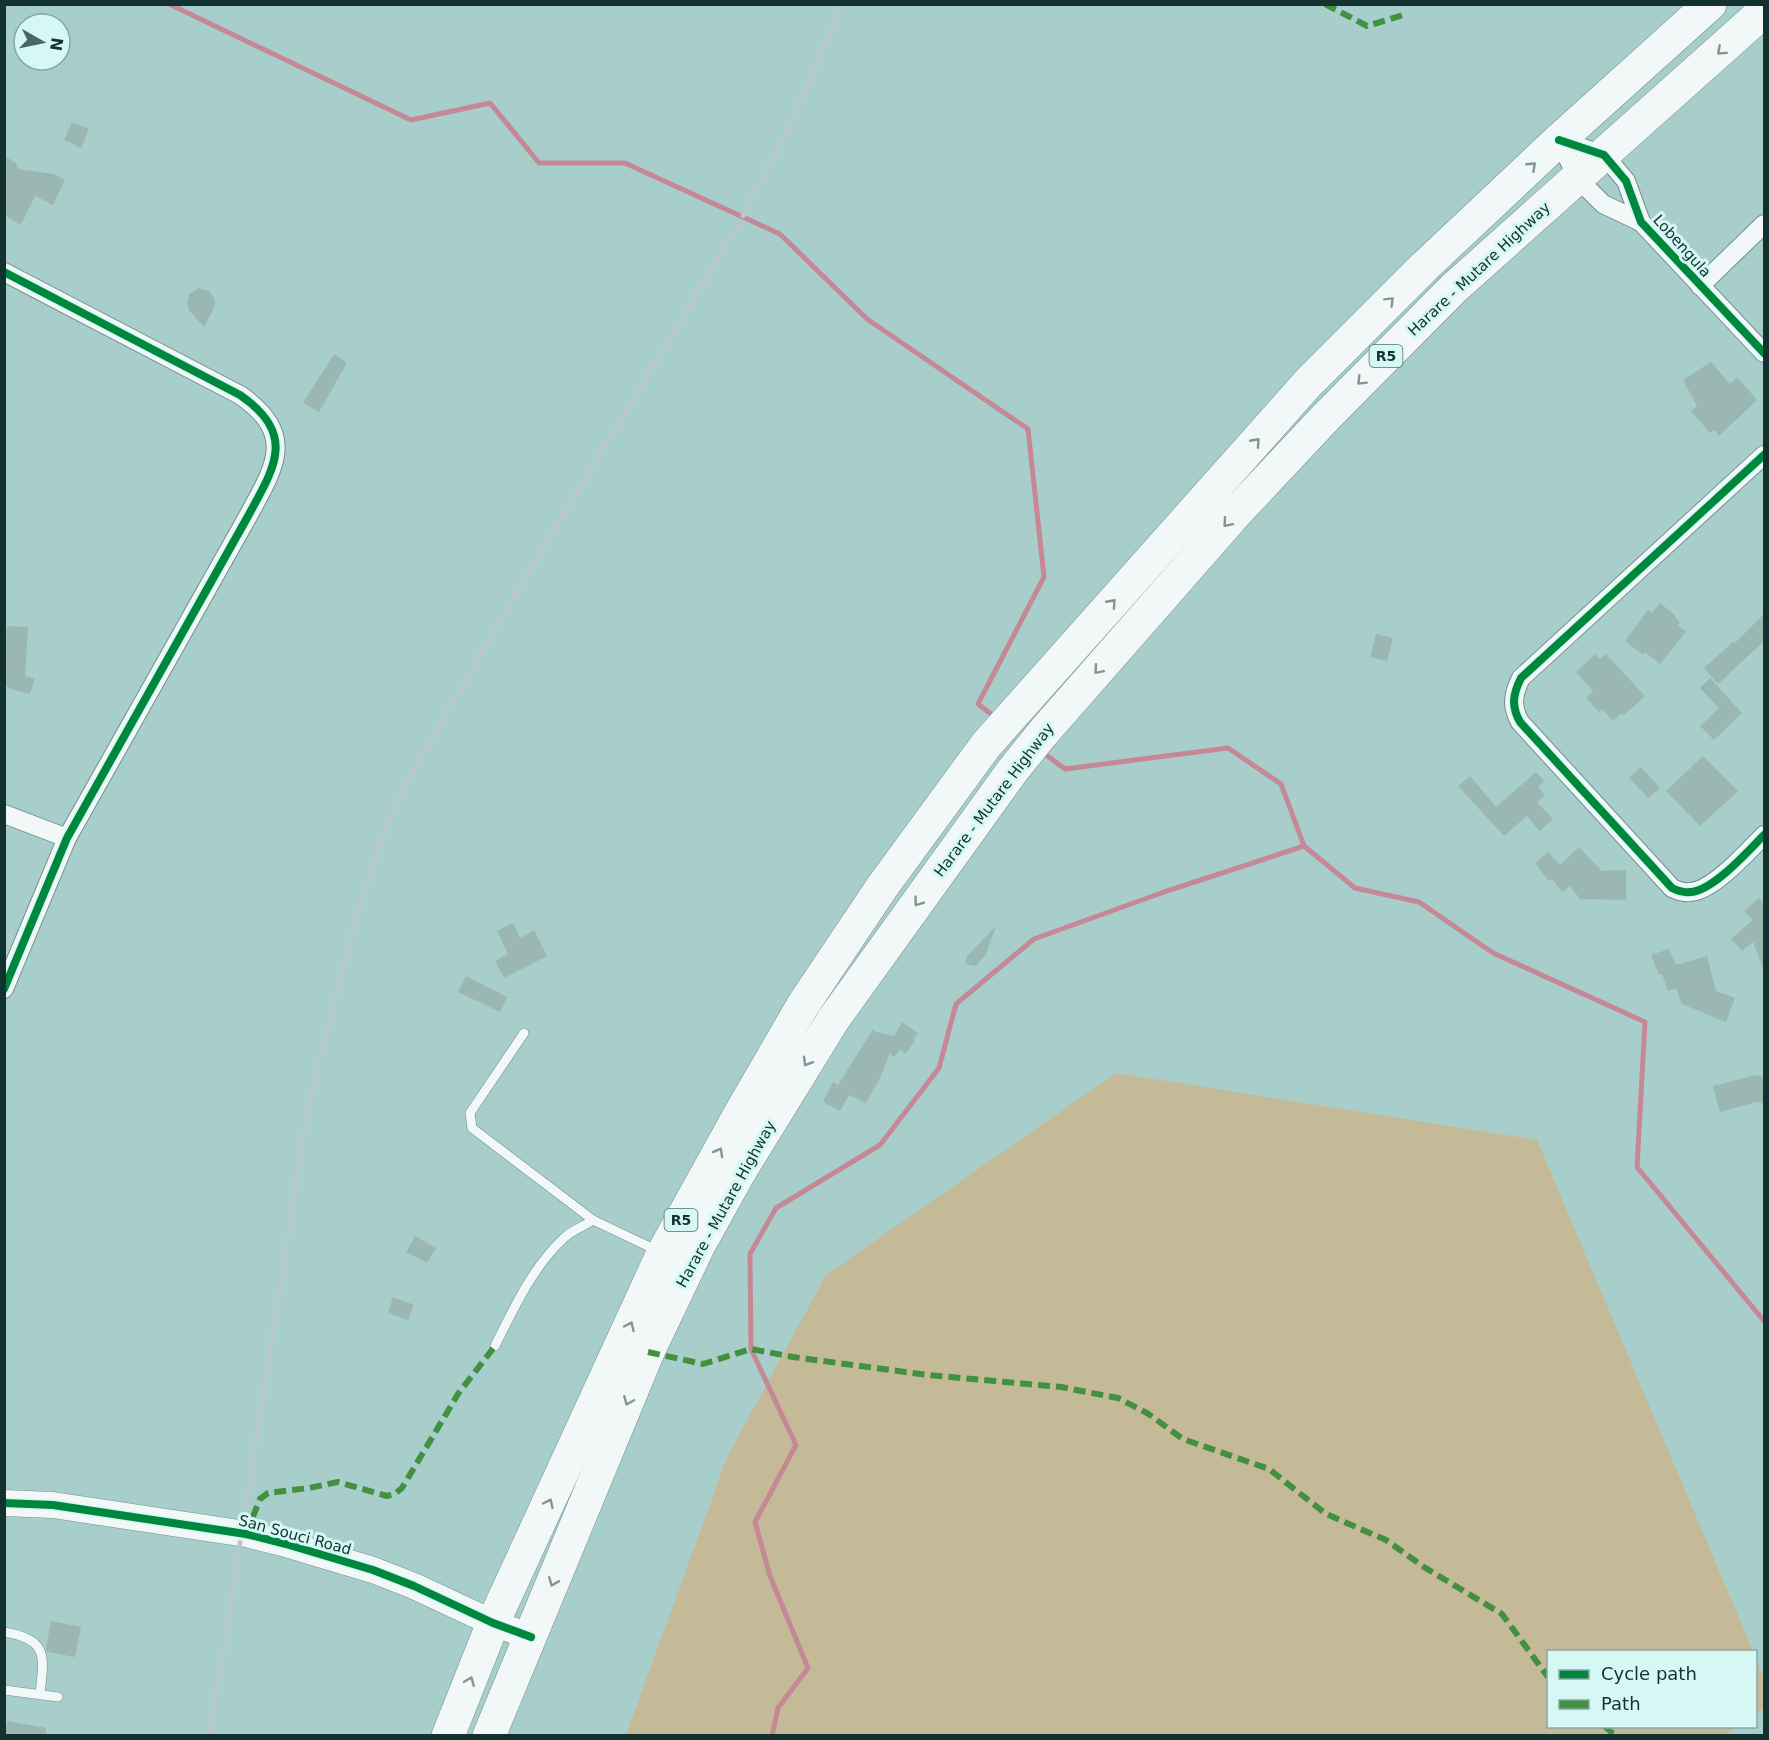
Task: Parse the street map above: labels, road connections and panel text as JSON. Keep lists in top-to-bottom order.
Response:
{
  "streets": {
    "highway": ["Harare - Mutare Highway", "R5"],
    "street": ["Lobengula", "San Souci Road"]
  },
  "crossings": [
    ["Lobengula", "Harare - Mutare Highway"],
    ["Harare - Mutare Highway", "San Souci Road"]
  ],
  "legend": ["Cycle path", "Path"],
  "north": "right"
}
